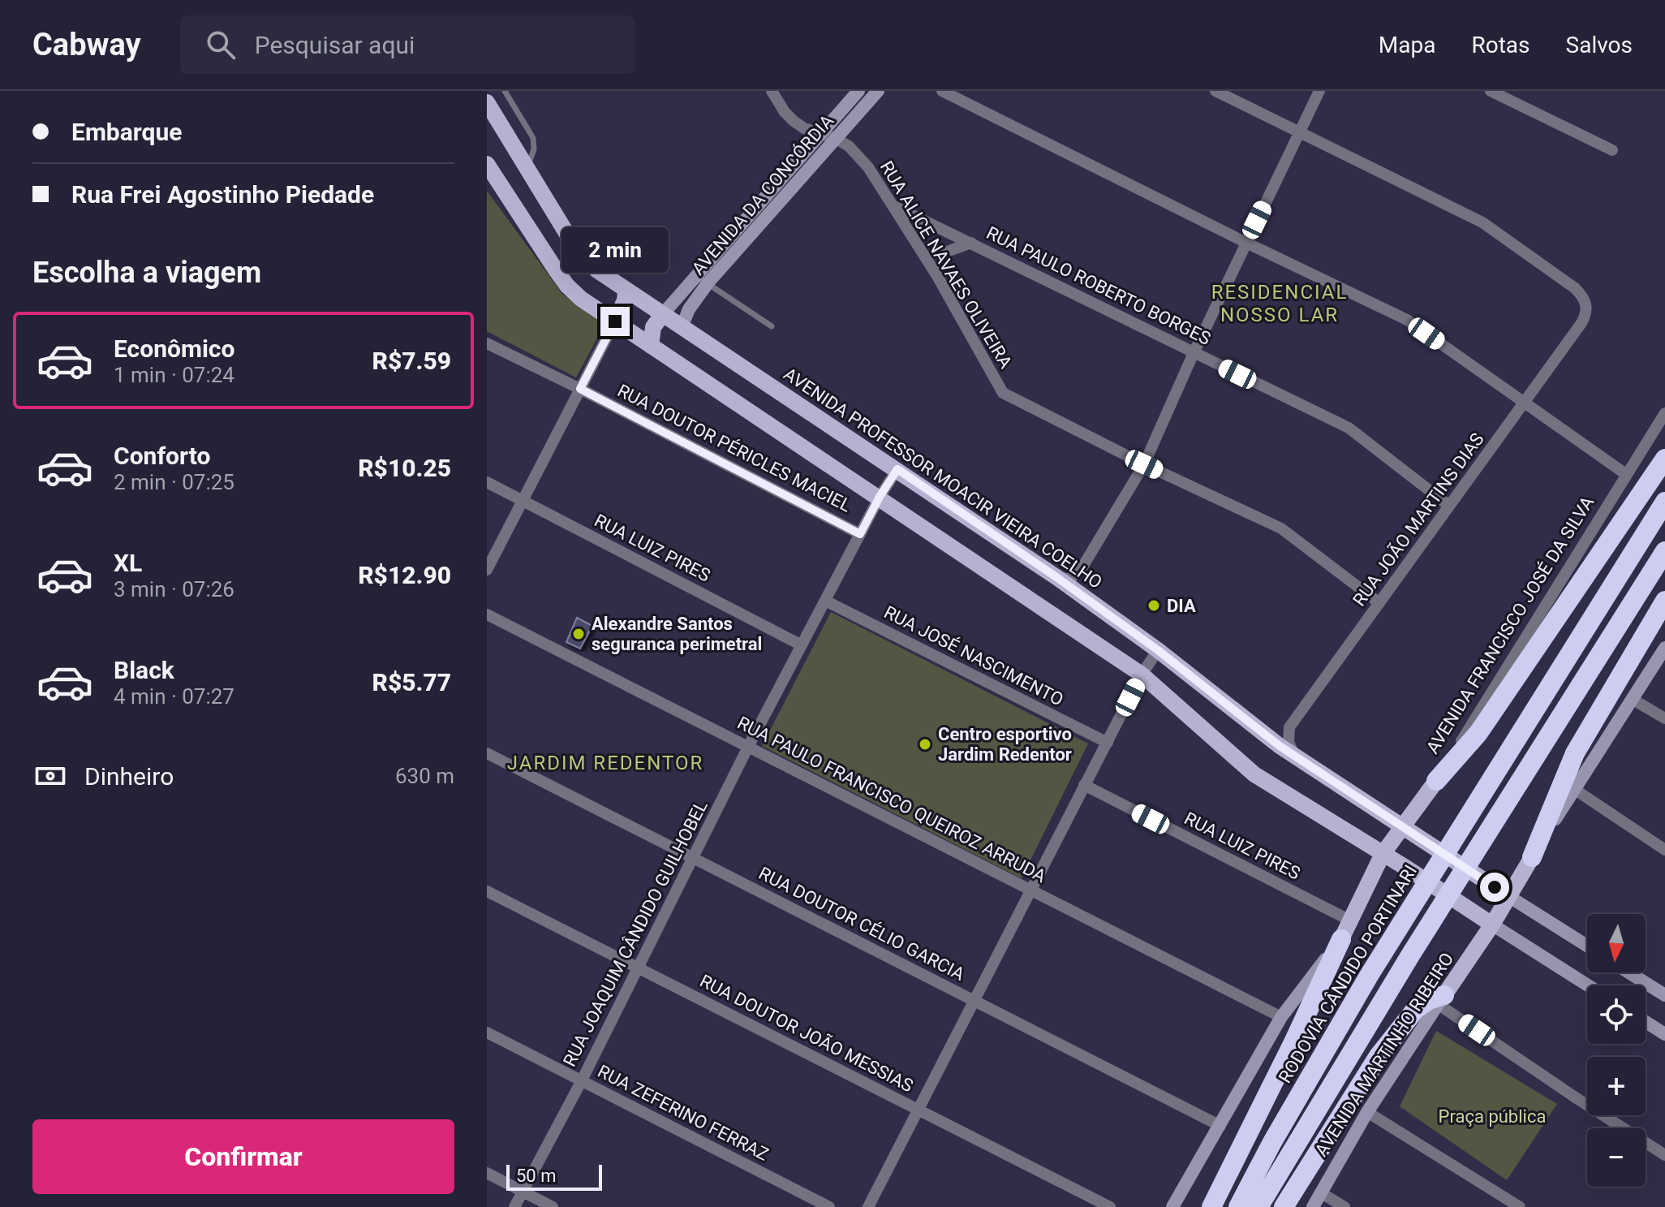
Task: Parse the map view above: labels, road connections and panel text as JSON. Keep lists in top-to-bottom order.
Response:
{
  "streets": {
    "highway": ["RODOVIA CÂNDIDO PORTINARI"],
    "main road": ["AVENIDA PROFESSOR MOACIR VIEIRA COELHO", "AVENIDA FRANCISCO JOSÉ DA SILVA", "AVENIDA MARTINHO RIBEIRO"],
    "street": [
      "AVENIDA DA CONCÓRDIA",
      "RUA ALICE NAVAES OLIVEIRA",
      "RUA PAULO ROBERTO BORGES",
      "RUA DOUTOR PÉRICLES MACIEL",
      "RUA JOÃO MARTINS DIAS",
      "RUA LUIZ PIRES",
      "RUA JOSÉ NASCIMENTO",
      "RUA PAULO FRANCISCO QUEIROZ ARRUDA",
      "RUA DOUTOR CÉLIO GARCIA",
      "RUA JOAQUIM CÂNDIDO GUILHOBEL",
      "RUA DOUTOR JOÃO MESSIAS",
      "RUA ZEFERINO FERRAZ"
    ]
  },
  "crossings": [
    ["AVENIDA DA CONCÓRDIA", "RUA ALICE NAVAES OLIVEIRA"],
    ["AVENIDA DA CONCÓRDIA", "AVENIDA PROFESSOR MOACIR VIEIRA COELHO"],
    ["RUA ALICE NAVAES OLIVEIRA", "RUA PAULO ROBERTO BORGES"],
    ["RUA ALICE NAVAES OLIVEIRA", "RUA JOÃO MARTINS DIAS"],
    ["RUA PAULO ROBERTO BORGES", "RUA JOÃO MARTINS DIAS"],
    ["RUA DOUTOR PÉRICLES MACIEL", "RUA JOAQUIM CÂNDIDO GUILHOBEL"],
    ["AVENIDA PROFESSOR MOACIR VIEIRA COELHO", "RUA JOÃO MARTINS DIAS"],
    ["AVENIDA PROFESSOR MOACIR VIEIRA COELHO", "AVENIDA FRANCISCO JOSÉ DA SILVA"],
    ["AVENIDA PROFESSOR MOACIR VIEIRA COELHO", "RUA JOAQUIM CÂNDIDO GUILHOBEL"],
    ["AVENIDA PROFESSOR MOACIR VIEIRA COELHO", "AVENIDA MARTINHO RIBEIRO"],
    ["RUA LUIZ PIRES", "AVENIDA FRANCISCO JOSÉ DA SILVA"],
    ["RUA LUIZ PIRES", "RUA JOAQUIM CÂNDIDO GUILHOBEL"],
    ["RUA JOSÉ NASCIMENTO", "RUA JOAQUIM CÂNDIDO GUILHOBEL"],
    ["RUA PAULO FRANCISCO QUEIROZ ARRUDA", "RUA JOAQUIM CÂNDIDO GUILHOBEL"],
    ["RUA DOUTOR CÉLIO GARCIA", "RUA JOAQUIM CÂNDIDO GUILHOBEL"],
    ["RUA JOAQUIM CÂNDIDO GUILHOBEL", "RUA DOUTOR JOÃO MESSIAS"],
    ["RUA JOAQUIM CÂNDIDO GUILHOBEL", "RUA ZEFERINO FERRAZ"]
  ],
  "districts": ["RESIDENCIAL NOSSO LAR", "JARDIM REDENTOR"],
  "parks": ["Praça pública"],
  "places": ["DIA", "Alexandre Santos seguranca perimetral", "Centro esportivo Jardim Redentor"],
  "scale_bar": "50 m",
  "north": "bottom",
  "page": {
    "header": "Cabway",
    "search": "Pesquisar aqui",
    "nav": ["Mapa", "Rotas", "Salvos"],
    "banner": ["Embarque", "Rua Frei Agostinho Piedade"],
    "bubble": "2 min",
    "heading": "Escolha a viagem",
    "list": [
      {
        "name": "Econômico",
        "note": "1 min · 07:24",
        "value": "R$7.59"
      },
      {
        "name": "Conforto",
        "note": "2 min · 07:25",
        "value": "R$10.25"
      },
      {
        "name": "XL",
        "note": "3 min · 07:26",
        "value": "R$12.90"
      },
      {
        "name": "Black",
        "note": "4 min · 07:27",
        "value": "R$5.77"
      }
    ],
    "pay": ["Dinheiro", "630 m"],
    "map_buttons": ["+", "−"],
    "buttons": "Confirmar",
    "scale": "50 m"
  }
}
